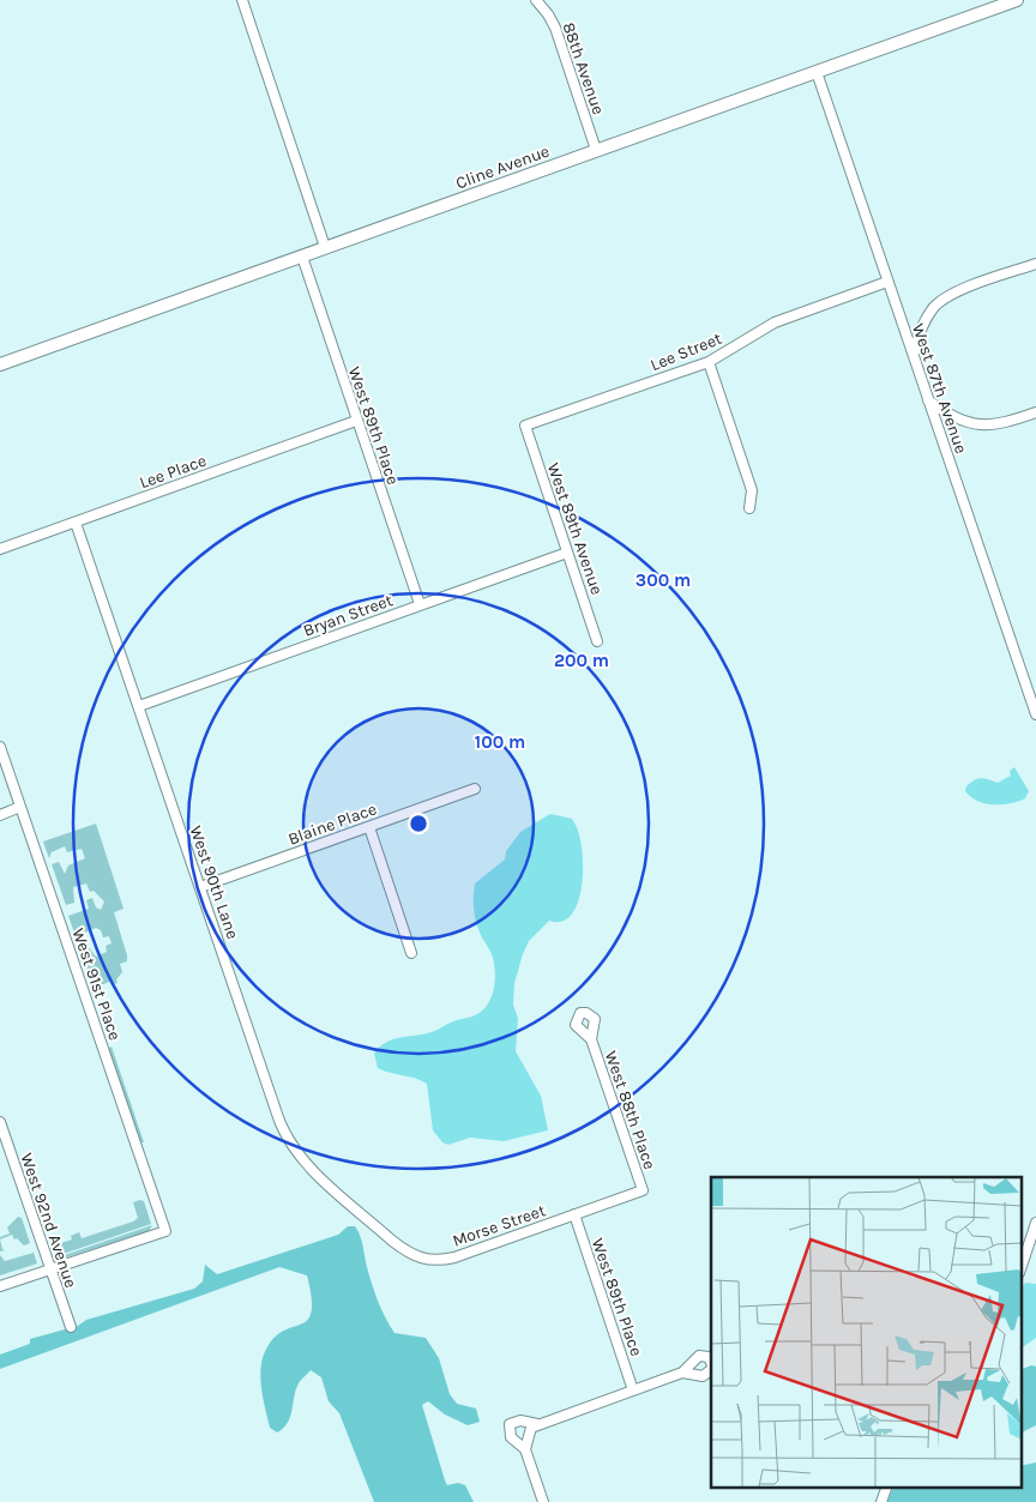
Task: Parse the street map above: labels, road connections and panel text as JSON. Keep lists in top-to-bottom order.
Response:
{
  "streets": {
    "street": [
      "88th Avenue",
      "Cline Avenue",
      "Lee Street",
      "West 87th Avenue",
      "West 89th Place",
      "Lee Place",
      "West 89th Avenue",
      "Bryan Street",
      "Blaine Place",
      "West 90th Lane",
      "West 91st Place",
      "West 88th Place",
      "West 92nd Avenue",
      "Morse Street"
    ]
  },
  "crossings": [
    ["88th Avenue", "Cline Avenue"],
    ["Cline Avenue", "West 87th Avenue"],
    ["Cline Avenue", "West 89th Place"],
    ["Lee Street", "West 87th Avenue"],
    ["Lee Street", "West 89th Avenue"],
    ["West 89th Place", "Lee Place"],
    ["West 89th Place", "Bryan Street"],
    ["West 89th Place", "Morse Street"],
    ["Lee Place", "West 90th Lane"],
    ["West 89th Avenue", "Bryan Street"],
    ["Bryan Street", "West 90th Lane"],
    ["Blaine Place", "West 90th Lane"],
    ["West 90th Lane", "Morse Street"],
    ["West 91st Place", "West 92nd Avenue"],
    ["West 88th Place", "Morse Street"]
  ],
  "rings": ["300 m", "200 m", "100 m"]
}
